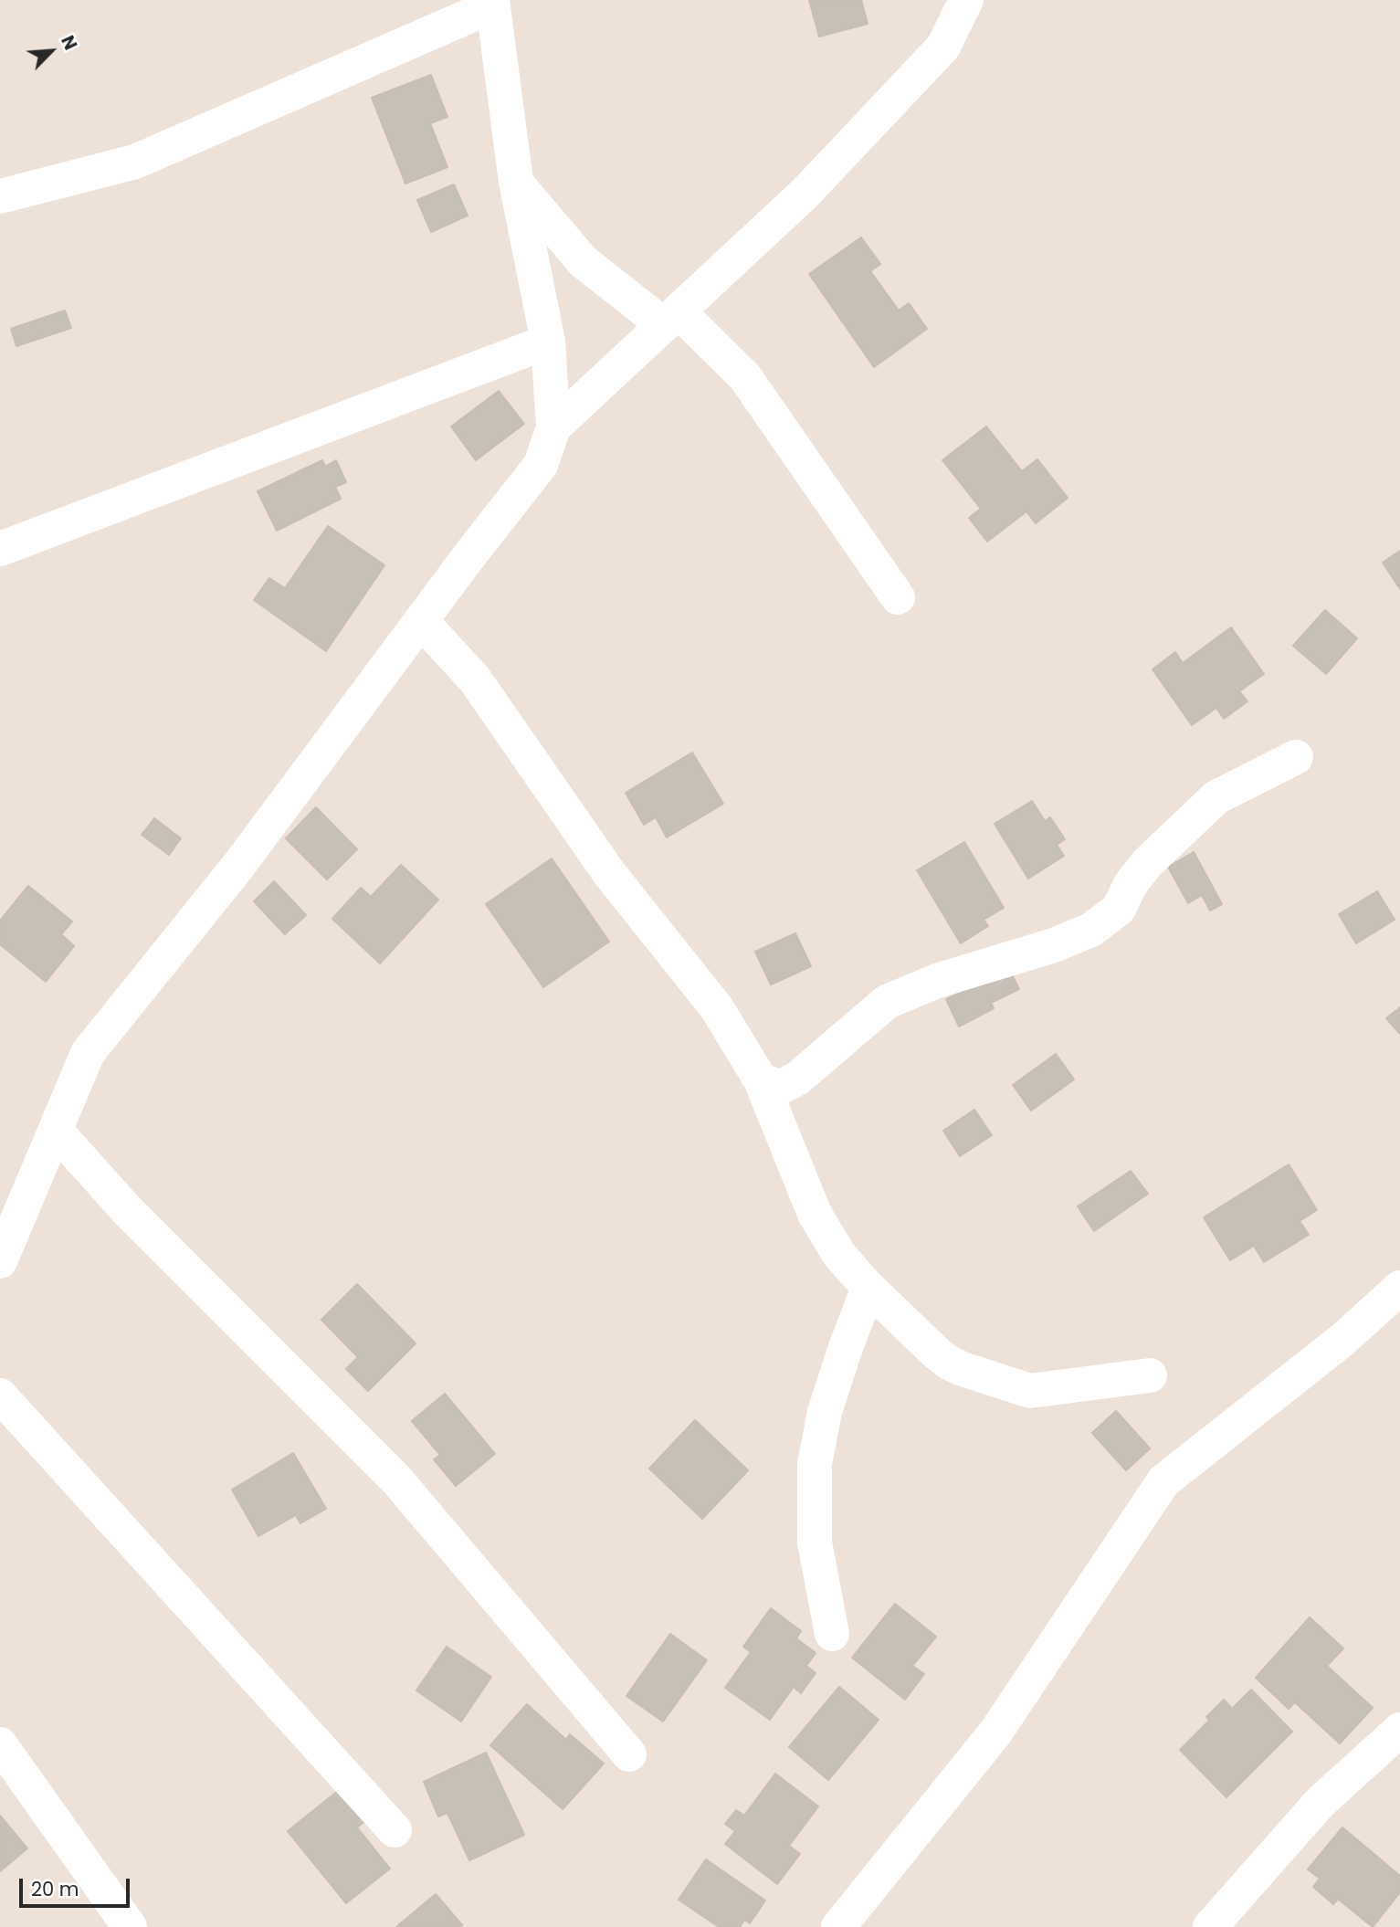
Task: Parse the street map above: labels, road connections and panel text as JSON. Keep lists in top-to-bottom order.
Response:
{
  "scale_bar": "20 m",
  "north": "top right"
}
